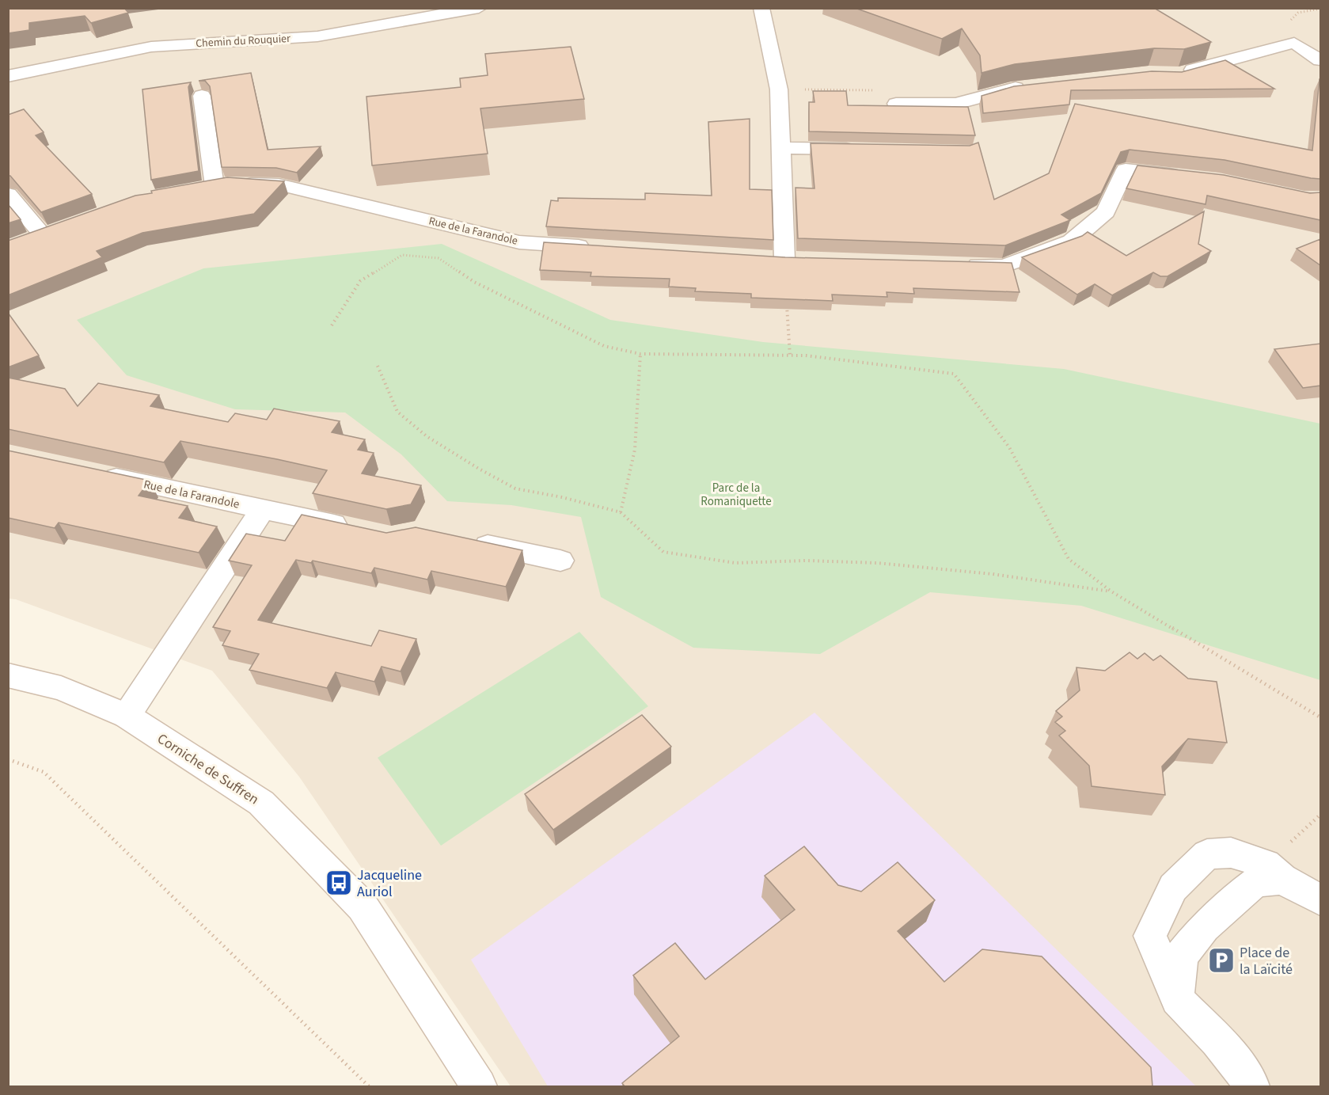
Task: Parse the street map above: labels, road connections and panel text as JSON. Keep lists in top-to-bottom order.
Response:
{
  "streets": {
    "street": ["Chemin du Rouquier", "Rue de la Farandole", "Corniche de Suffren"]
  },
  "parks": ["Parc de la Romaniquette"],
  "places": {
    "bus stop": ["Jacqueline Auriol"],
    "parking": ["Place de la Laïcité"]
  }
}
